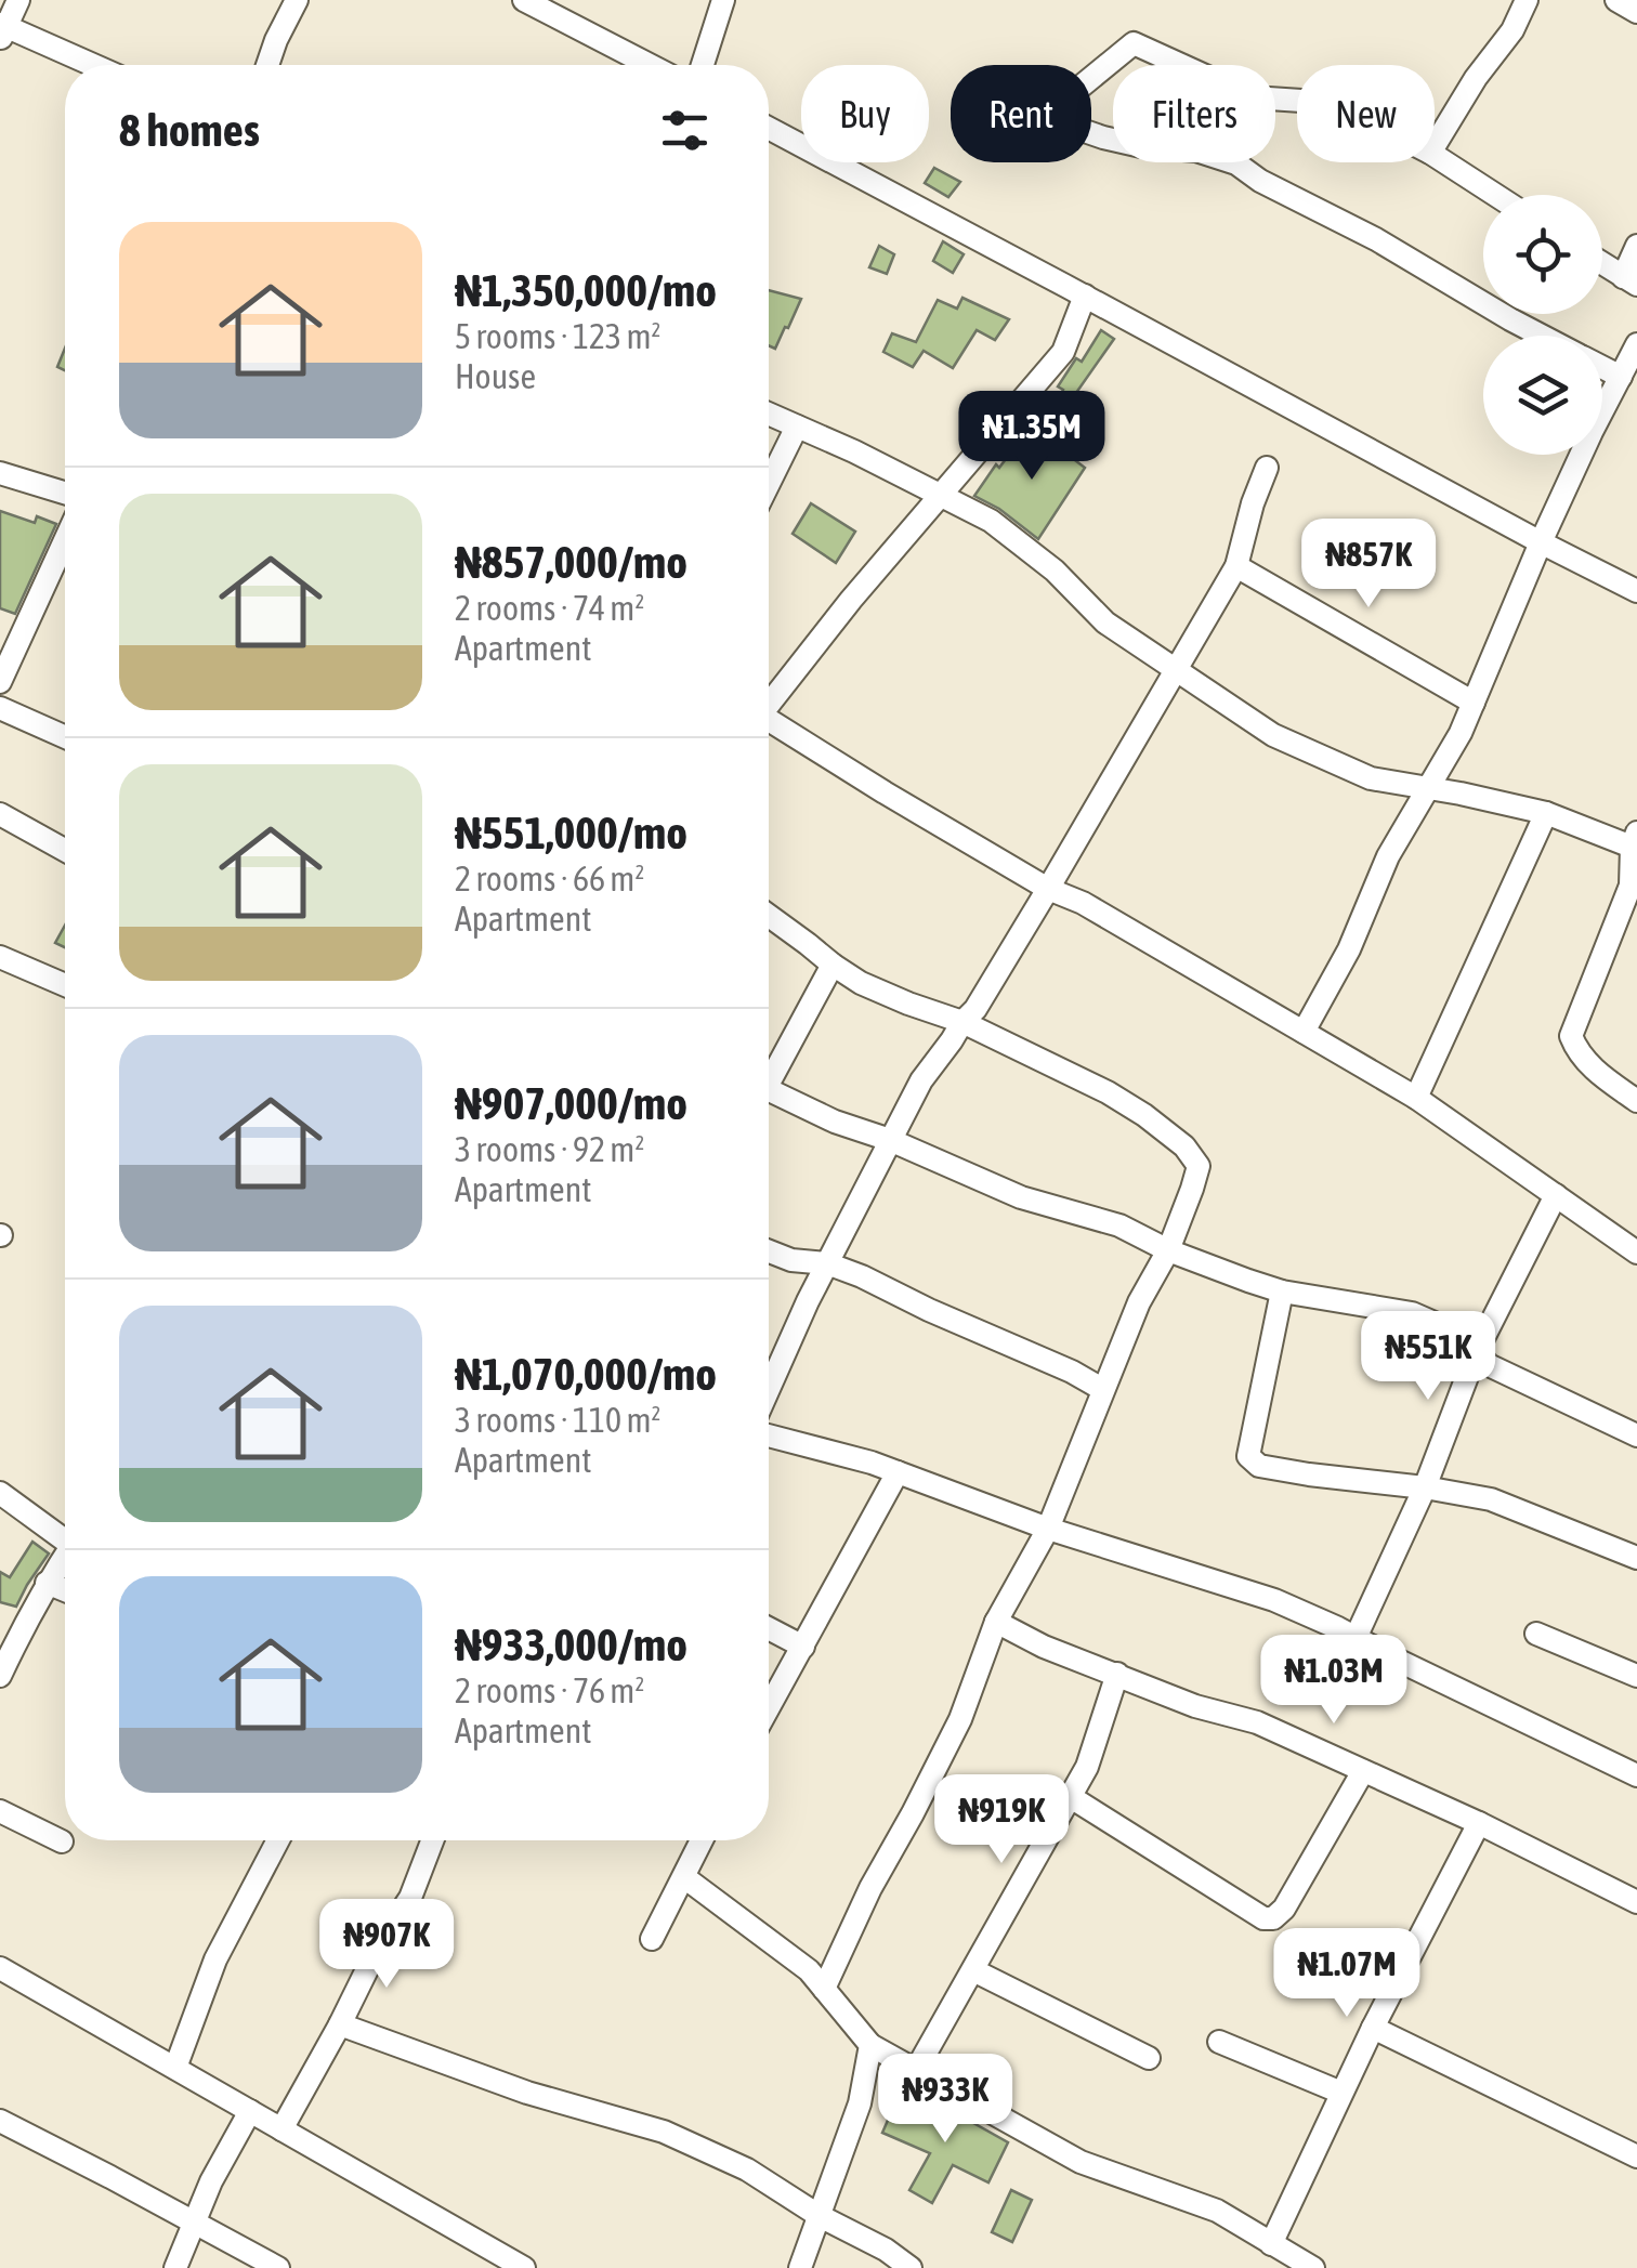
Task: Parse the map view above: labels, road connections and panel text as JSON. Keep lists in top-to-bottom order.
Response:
{
  "page": {
    "chip": [
      "Buy",
      "Rent",
      "Filters",
      "New"
    ],
    "heading": "8 homes",
    "list": [
      {
        "name": "₦1,350,000/mo",
        "note": "5 rooms · 123 m² · House"
      },
      {
        "name": "₦857,000/mo",
        "note": "2 rooms · 74 m² · Apartment"
      },
      {
        "name": "₦551,000/mo",
        "note": "2 rooms · 66 m² · Apartment"
      },
      {
        "name": "₦907,000/mo",
        "note": "3 rooms · 92 m² · Apartment"
      },
      {
        "name": "₦1,070,000/mo",
        "note": "3 rooms · 110 m² · Apartment"
      },
      {
        "name": "₦933,000/mo",
        "note": "2 rooms · 76 m² · Apartment"
      }
    ],
    "price": [
      "₦1.35M",
      "₦857K",
      "₦551K",
      "₦1.03M",
      "₦919K",
      "₦907K",
      "₦1.07M",
      "₦933K"
    ]
  }
}
